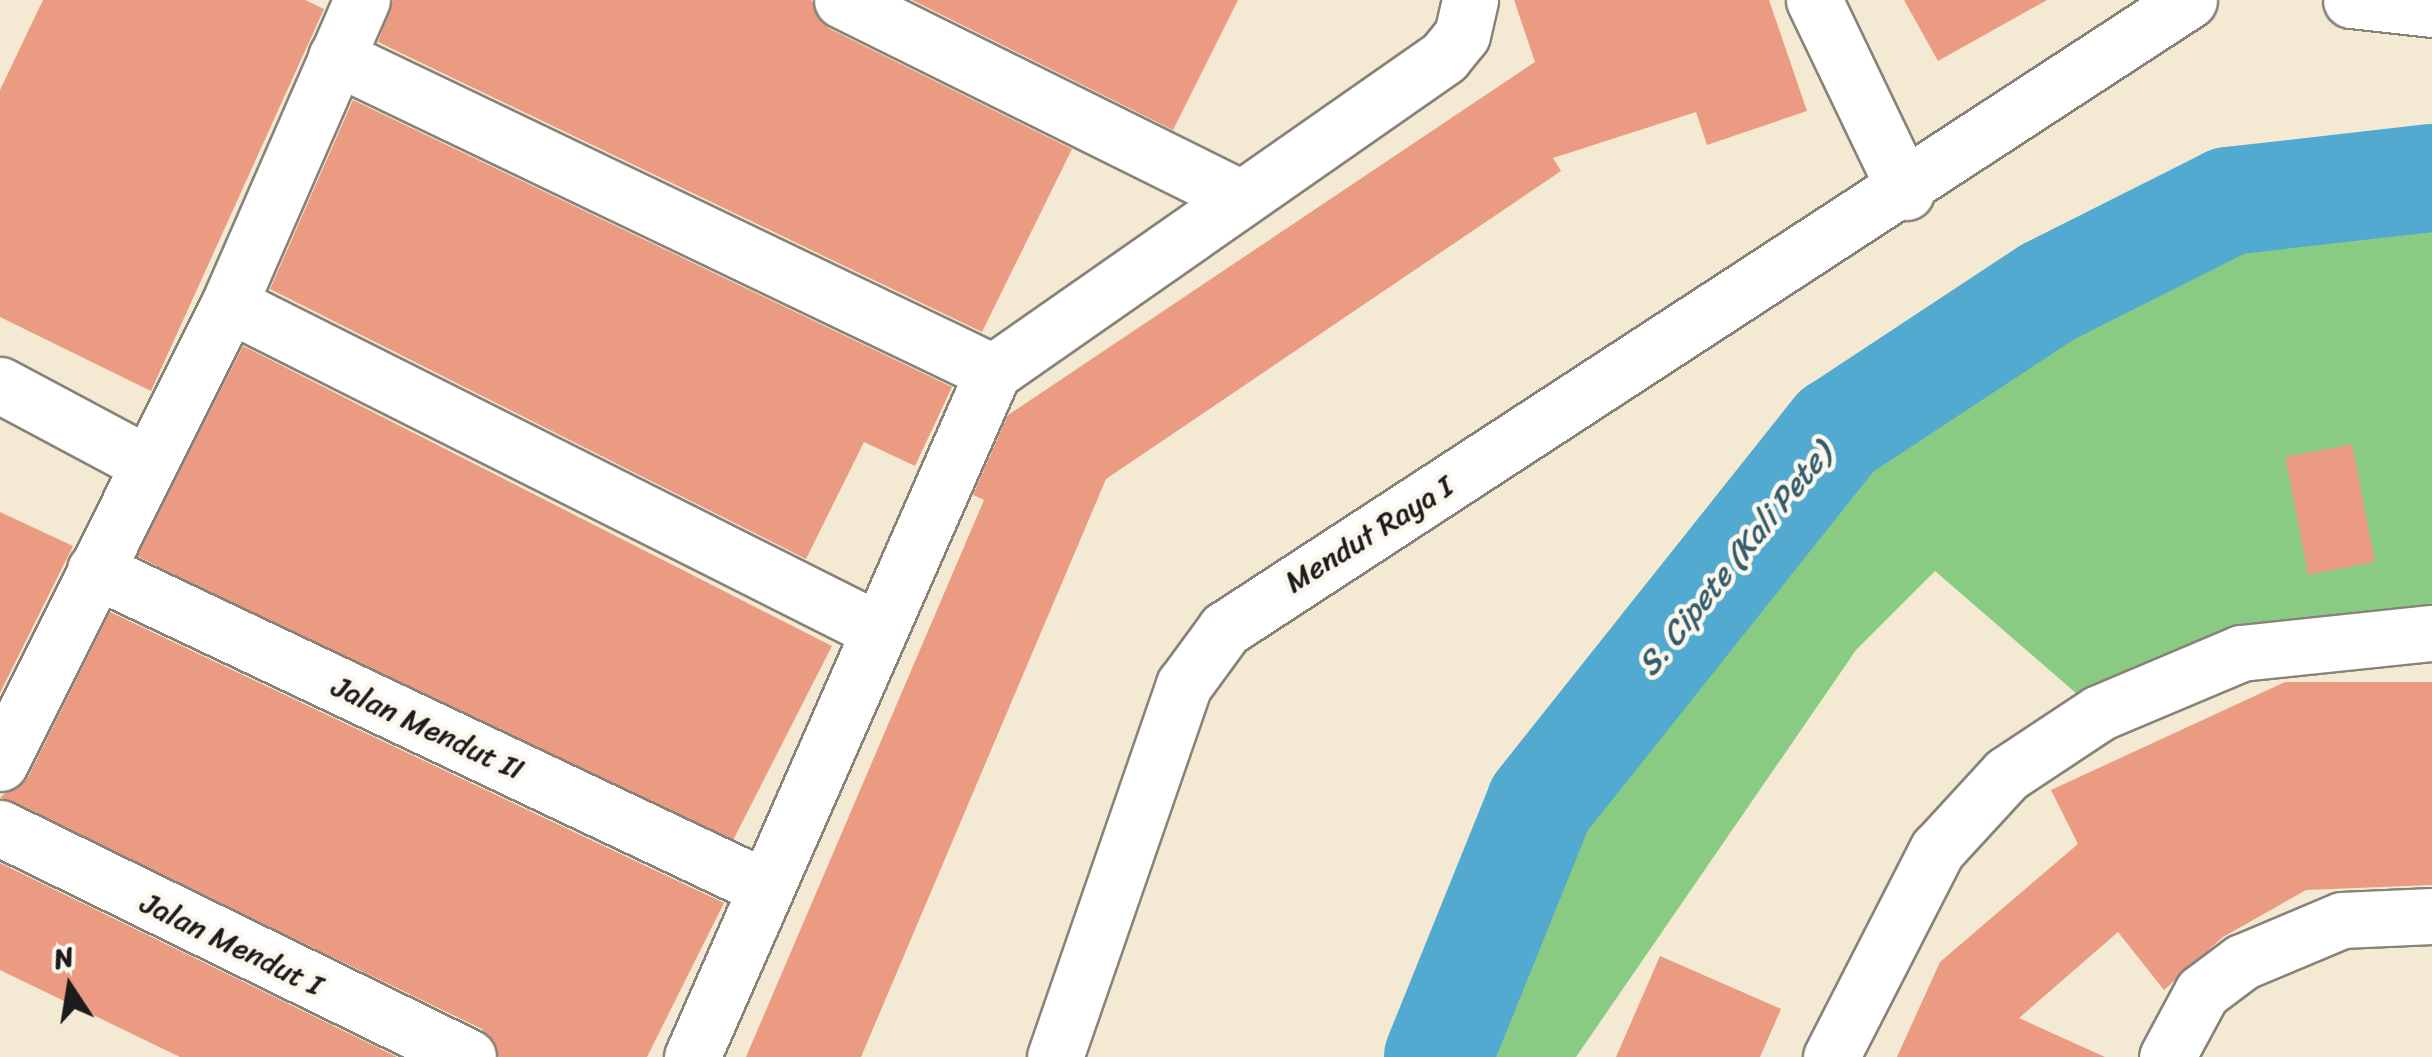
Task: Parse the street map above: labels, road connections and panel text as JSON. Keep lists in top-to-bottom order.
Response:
{
  "streets": {
    "street": ["Mendut Raya I", "Jalan Mendut II", "Jalan Mendut I"]
  },
  "water": ["S. Cipete (Kali Pete)"],
  "north": "top"
}
